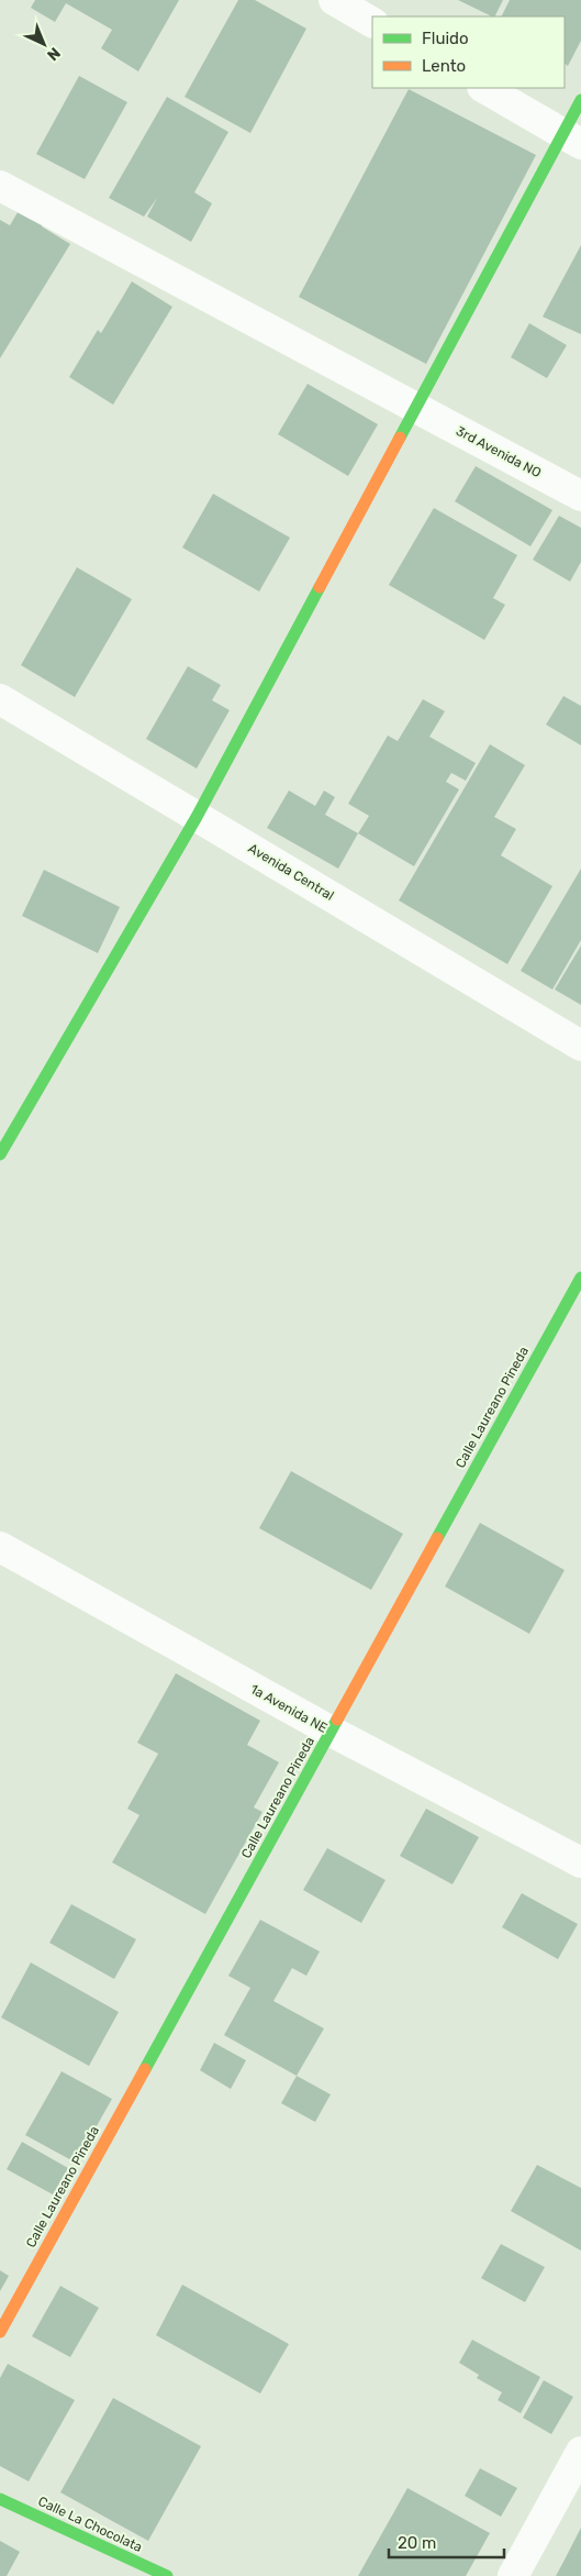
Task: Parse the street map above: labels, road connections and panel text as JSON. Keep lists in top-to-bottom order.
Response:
{
  "streets": {
    "street": [
      "3rd Avenida NO",
      "Avenida Central",
      "Calle Laureano Pineda",
      "1a Avenida NE",
      "Calle La Chocolata"
    ]
  },
  "crossings": [
    ["Calle Laureano Pineda", "1a Avenida NE"]
  ],
  "legend": ["Fluido", "Lento"],
  "scale_bar": "20 m",
  "north": "bottom right"
}
